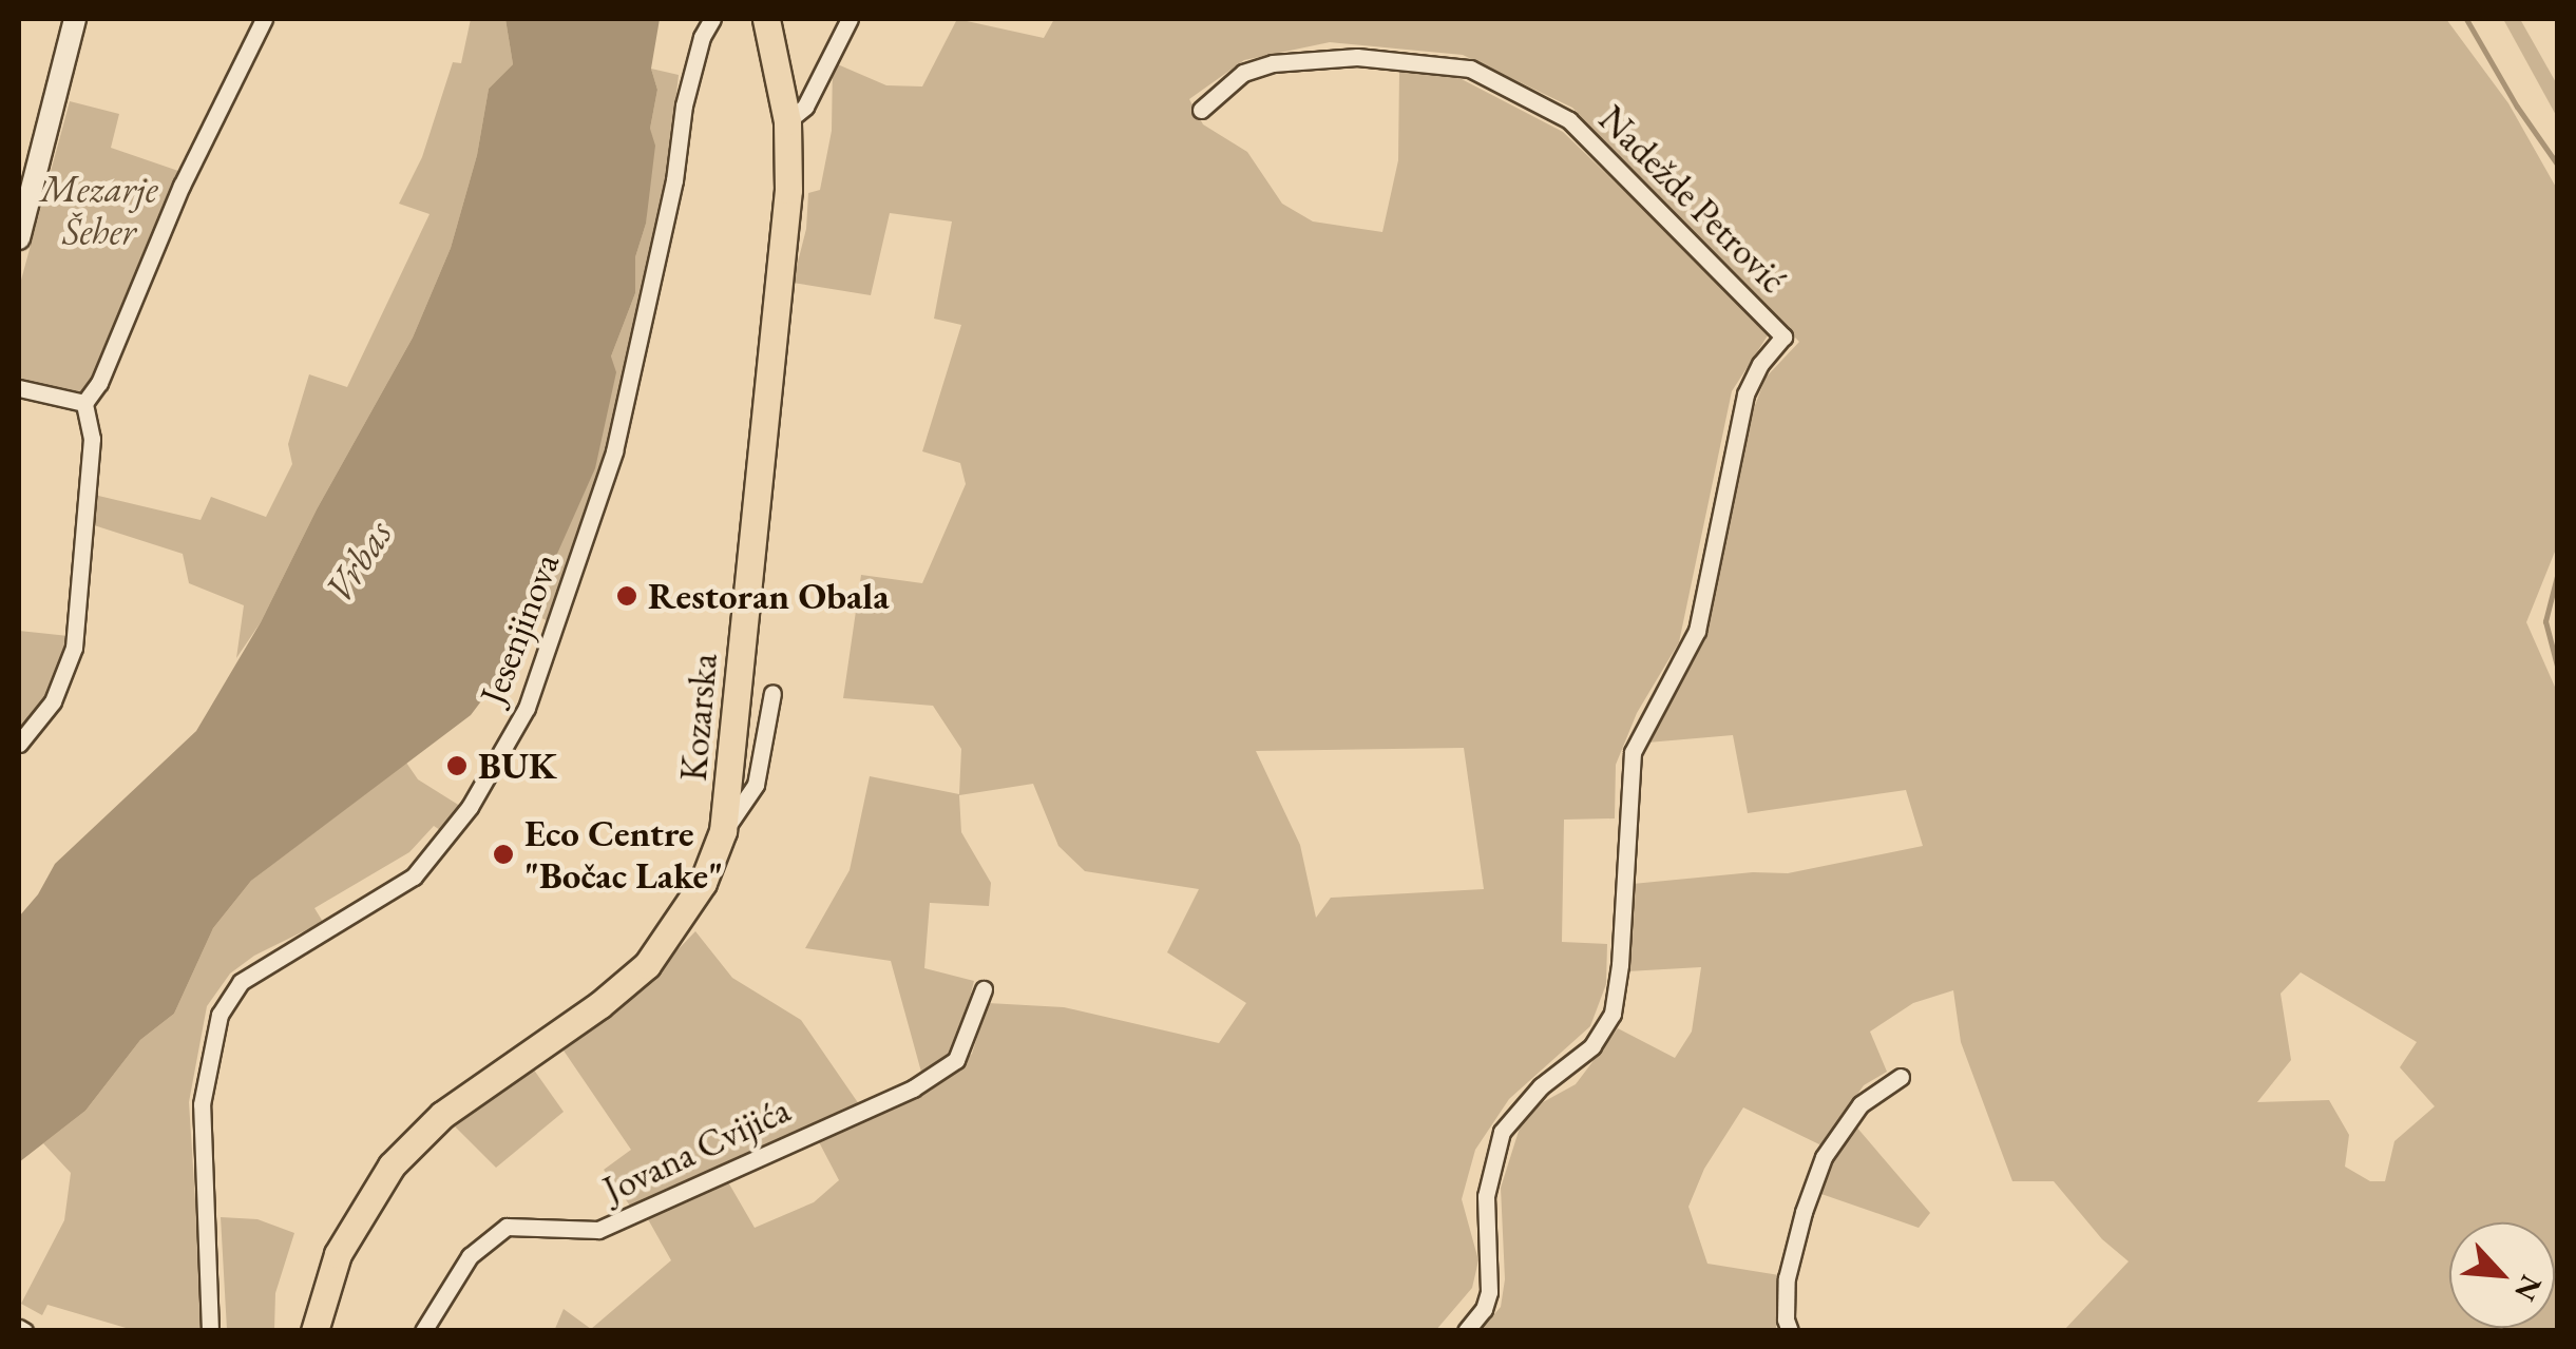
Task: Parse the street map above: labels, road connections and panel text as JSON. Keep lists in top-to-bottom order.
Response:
{
  "streets": {
    "main road": ["Kozarska"],
    "street": ["Nadežde Petrović", "Jesenjinova", "Jovana Cvijića"]
  },
  "water": ["Vrbas"],
  "parks": ["Mezarje Šeher"],
  "places": ["Restoran Obala", "BUK", "Eco Centre \"Bočac Lake\""],
  "north": "bottom right"
}
